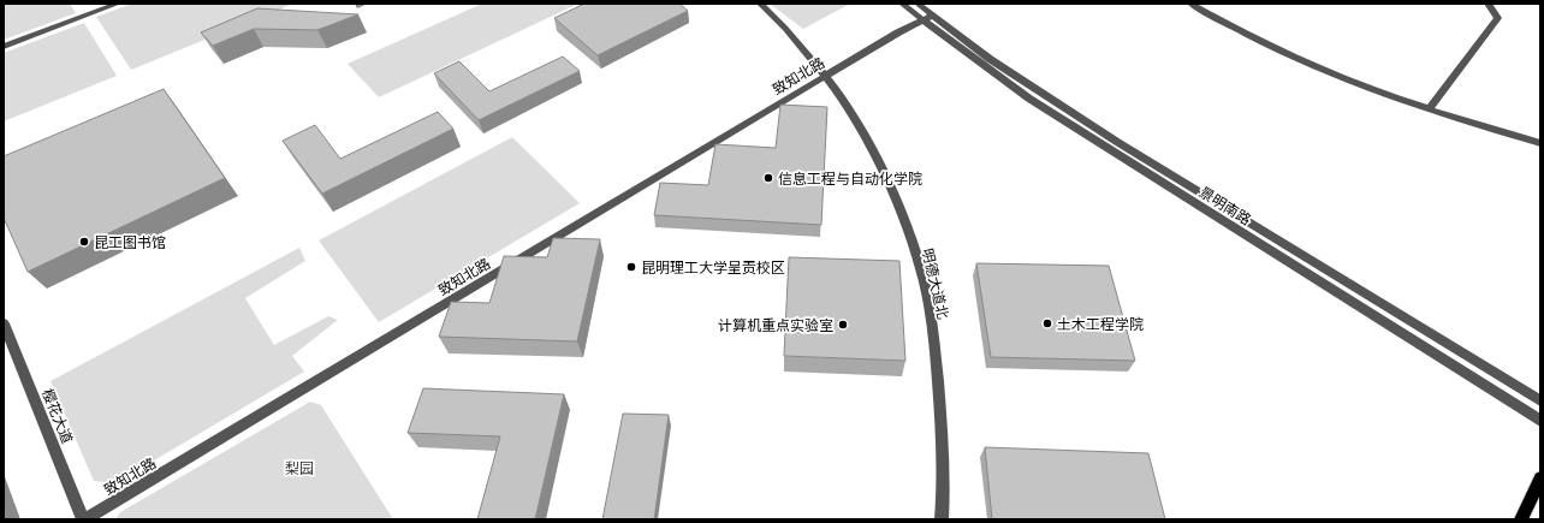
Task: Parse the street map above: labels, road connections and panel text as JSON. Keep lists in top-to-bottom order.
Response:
{
  "streets": {
    "street": [
      "致知北路",
      "景明南路",
      "明德大道北",
      "樱花大道"
    ]
  },
  "crossings": [
    ["致知北路", "景明南路"],
    ["致知北路", "明德大道北"],
    ["致知北路", "樱花大道"]
  ],
  "parks": ["梨园"],
  "places": [
    "信息工程与自动化学院",
    "昆工图书馆",
    "昆明理工大学呈贡校区",
    "土木工程学院",
    "计算机重点实验室"
  ]
}
